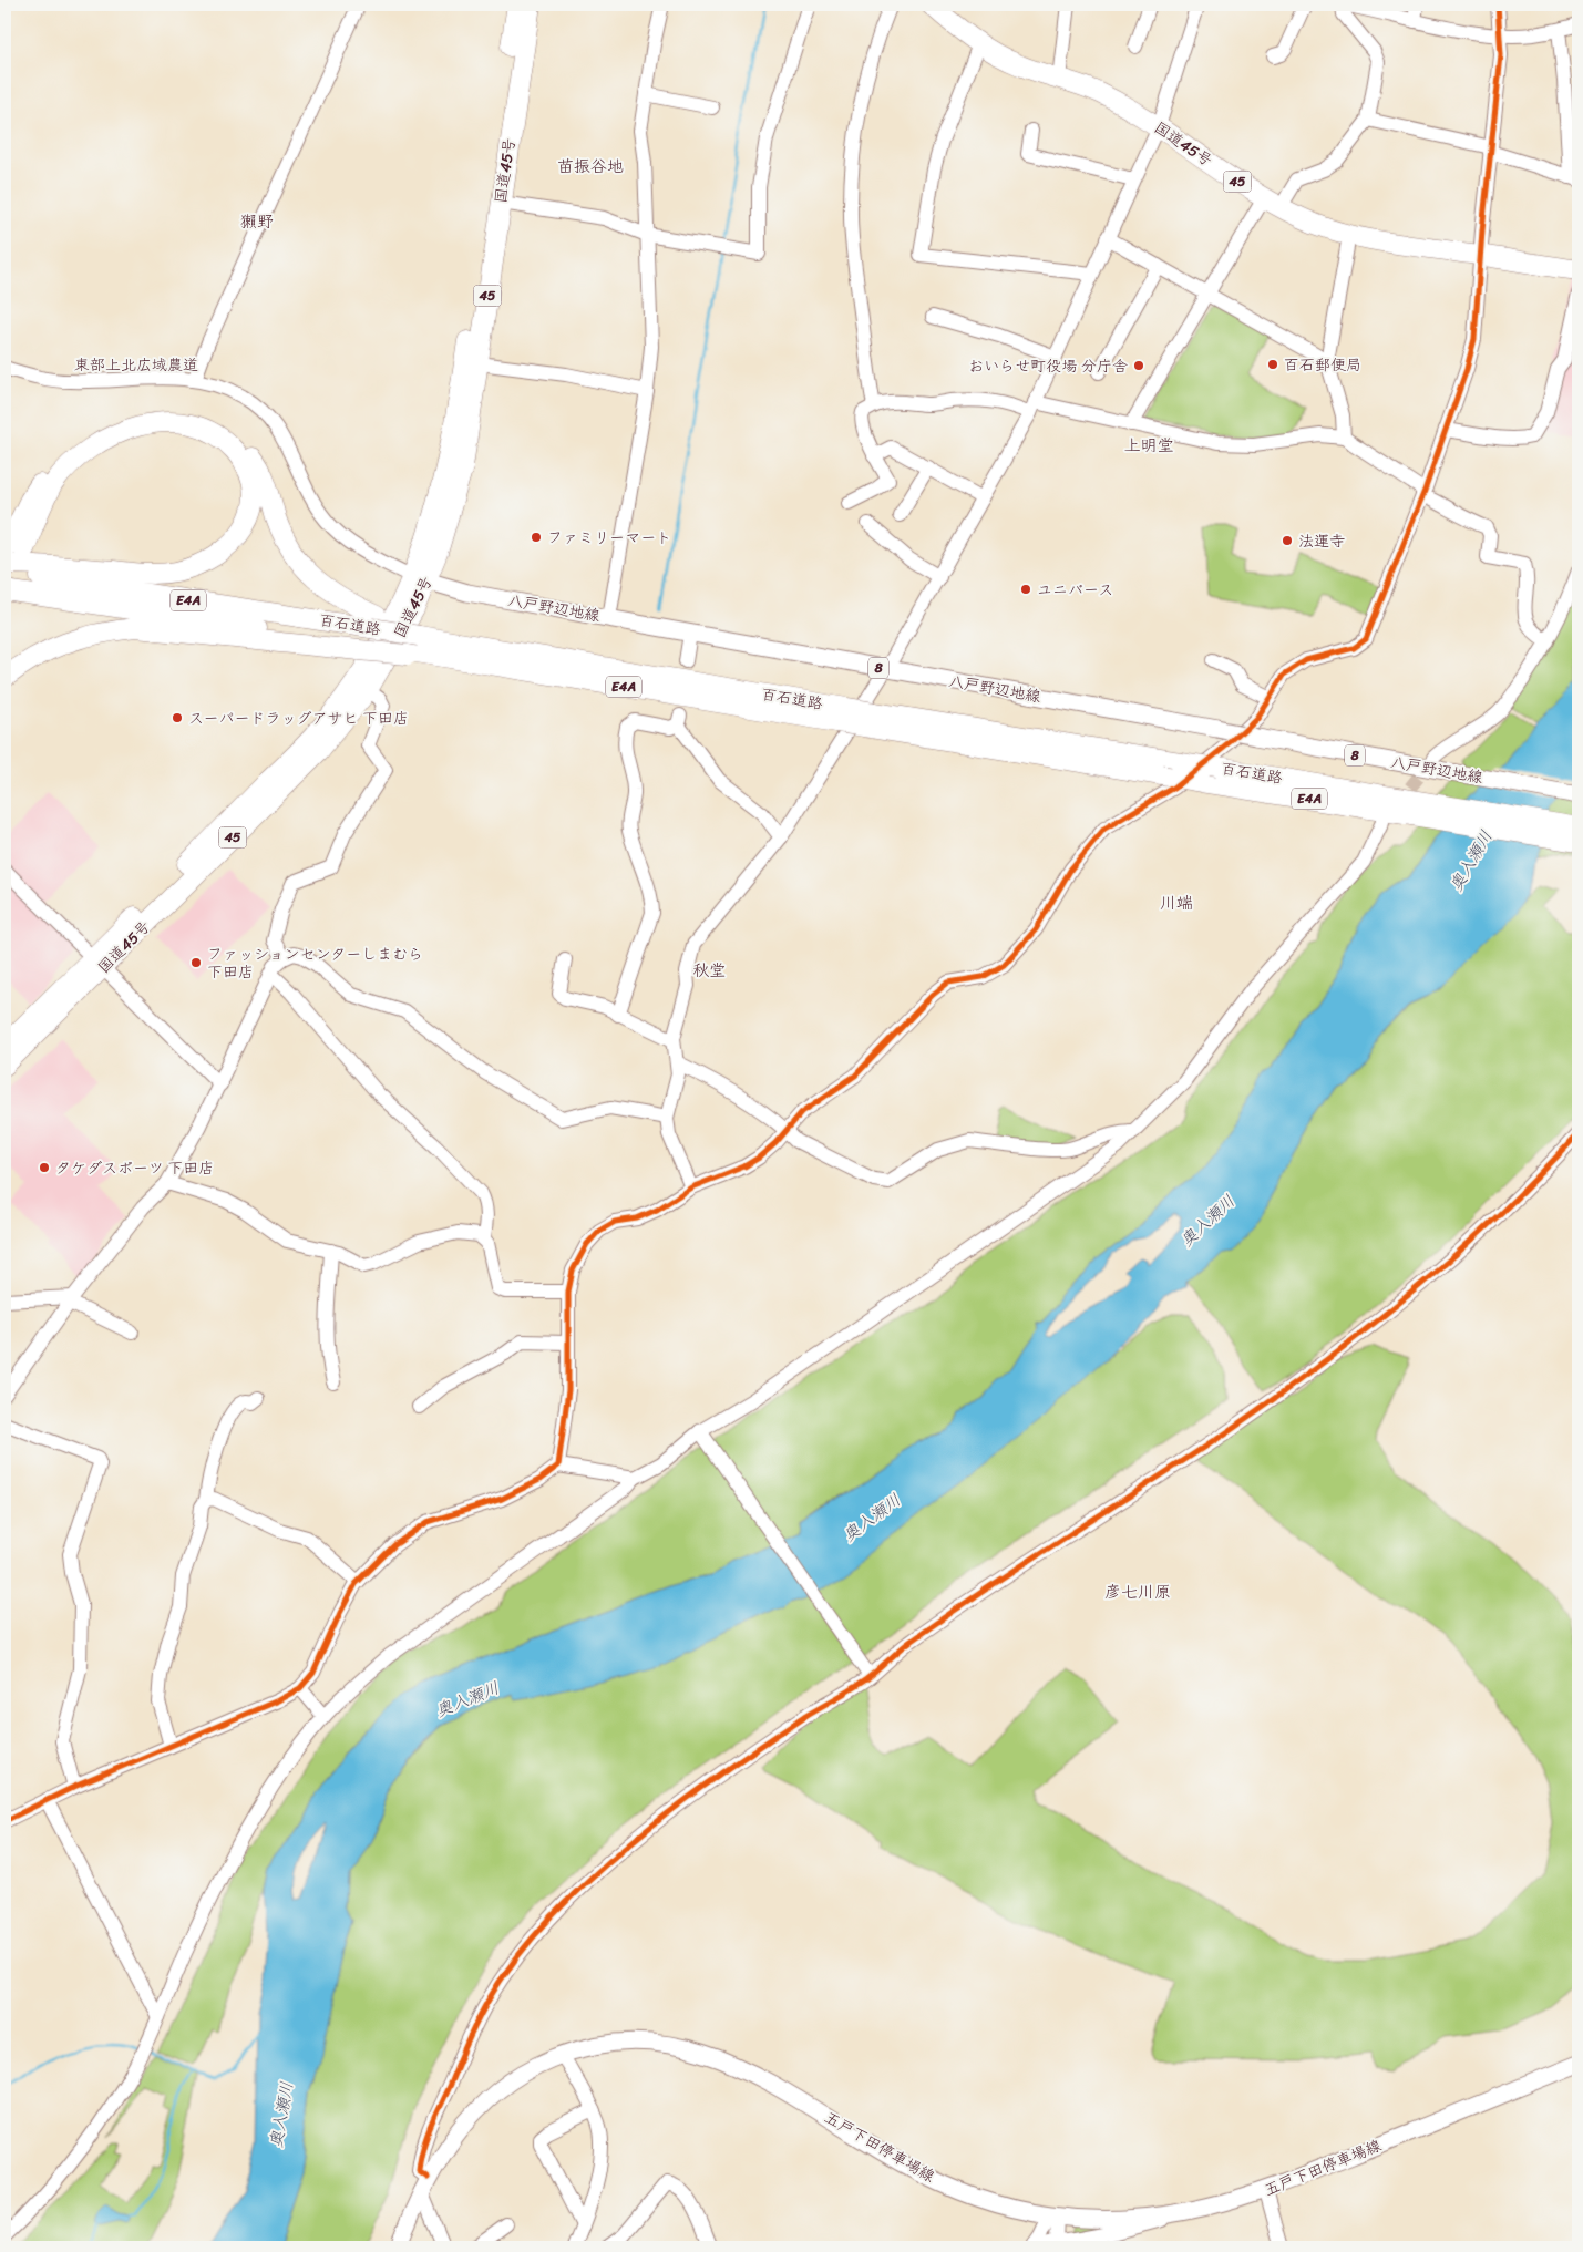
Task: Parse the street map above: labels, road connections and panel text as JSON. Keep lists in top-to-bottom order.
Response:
{
  "streets": {
    "highway": [
      "国道45号",
      "45",
      "E4A",
      "百石道路"
    ],
    "main road": ["八戸野辺地線", "8", "五戸下田停車場線"],
    "street": ["東部上北広域農道"]
  },
  "crossings": [
    ["国道45号", "東部上北広域農道"],
    ["国道45号", "八戸野辺地線"],
    ["東部上北広域農道", "八戸野辺地線"],
    ["E4A", "百石道路"]
  ],
  "districts": [
    "苗振谷地",
    "獺野",
    "上明堂",
    "川端",
    "秋堂",
    "彦七川原"
  ],
  "water": ["奥入瀬川"],
  "places": [
    "百石郵便局",
    "おいらせ町役場 分庁舎",
    "ファミリーマート",
    "法運寺",
    "ユニバース",
    "スーパードラッグアサヒ 下田店",
    "ファッションセンターしまむら 下田店",
    "タケダスポーツ 下田店"
  ]
}
